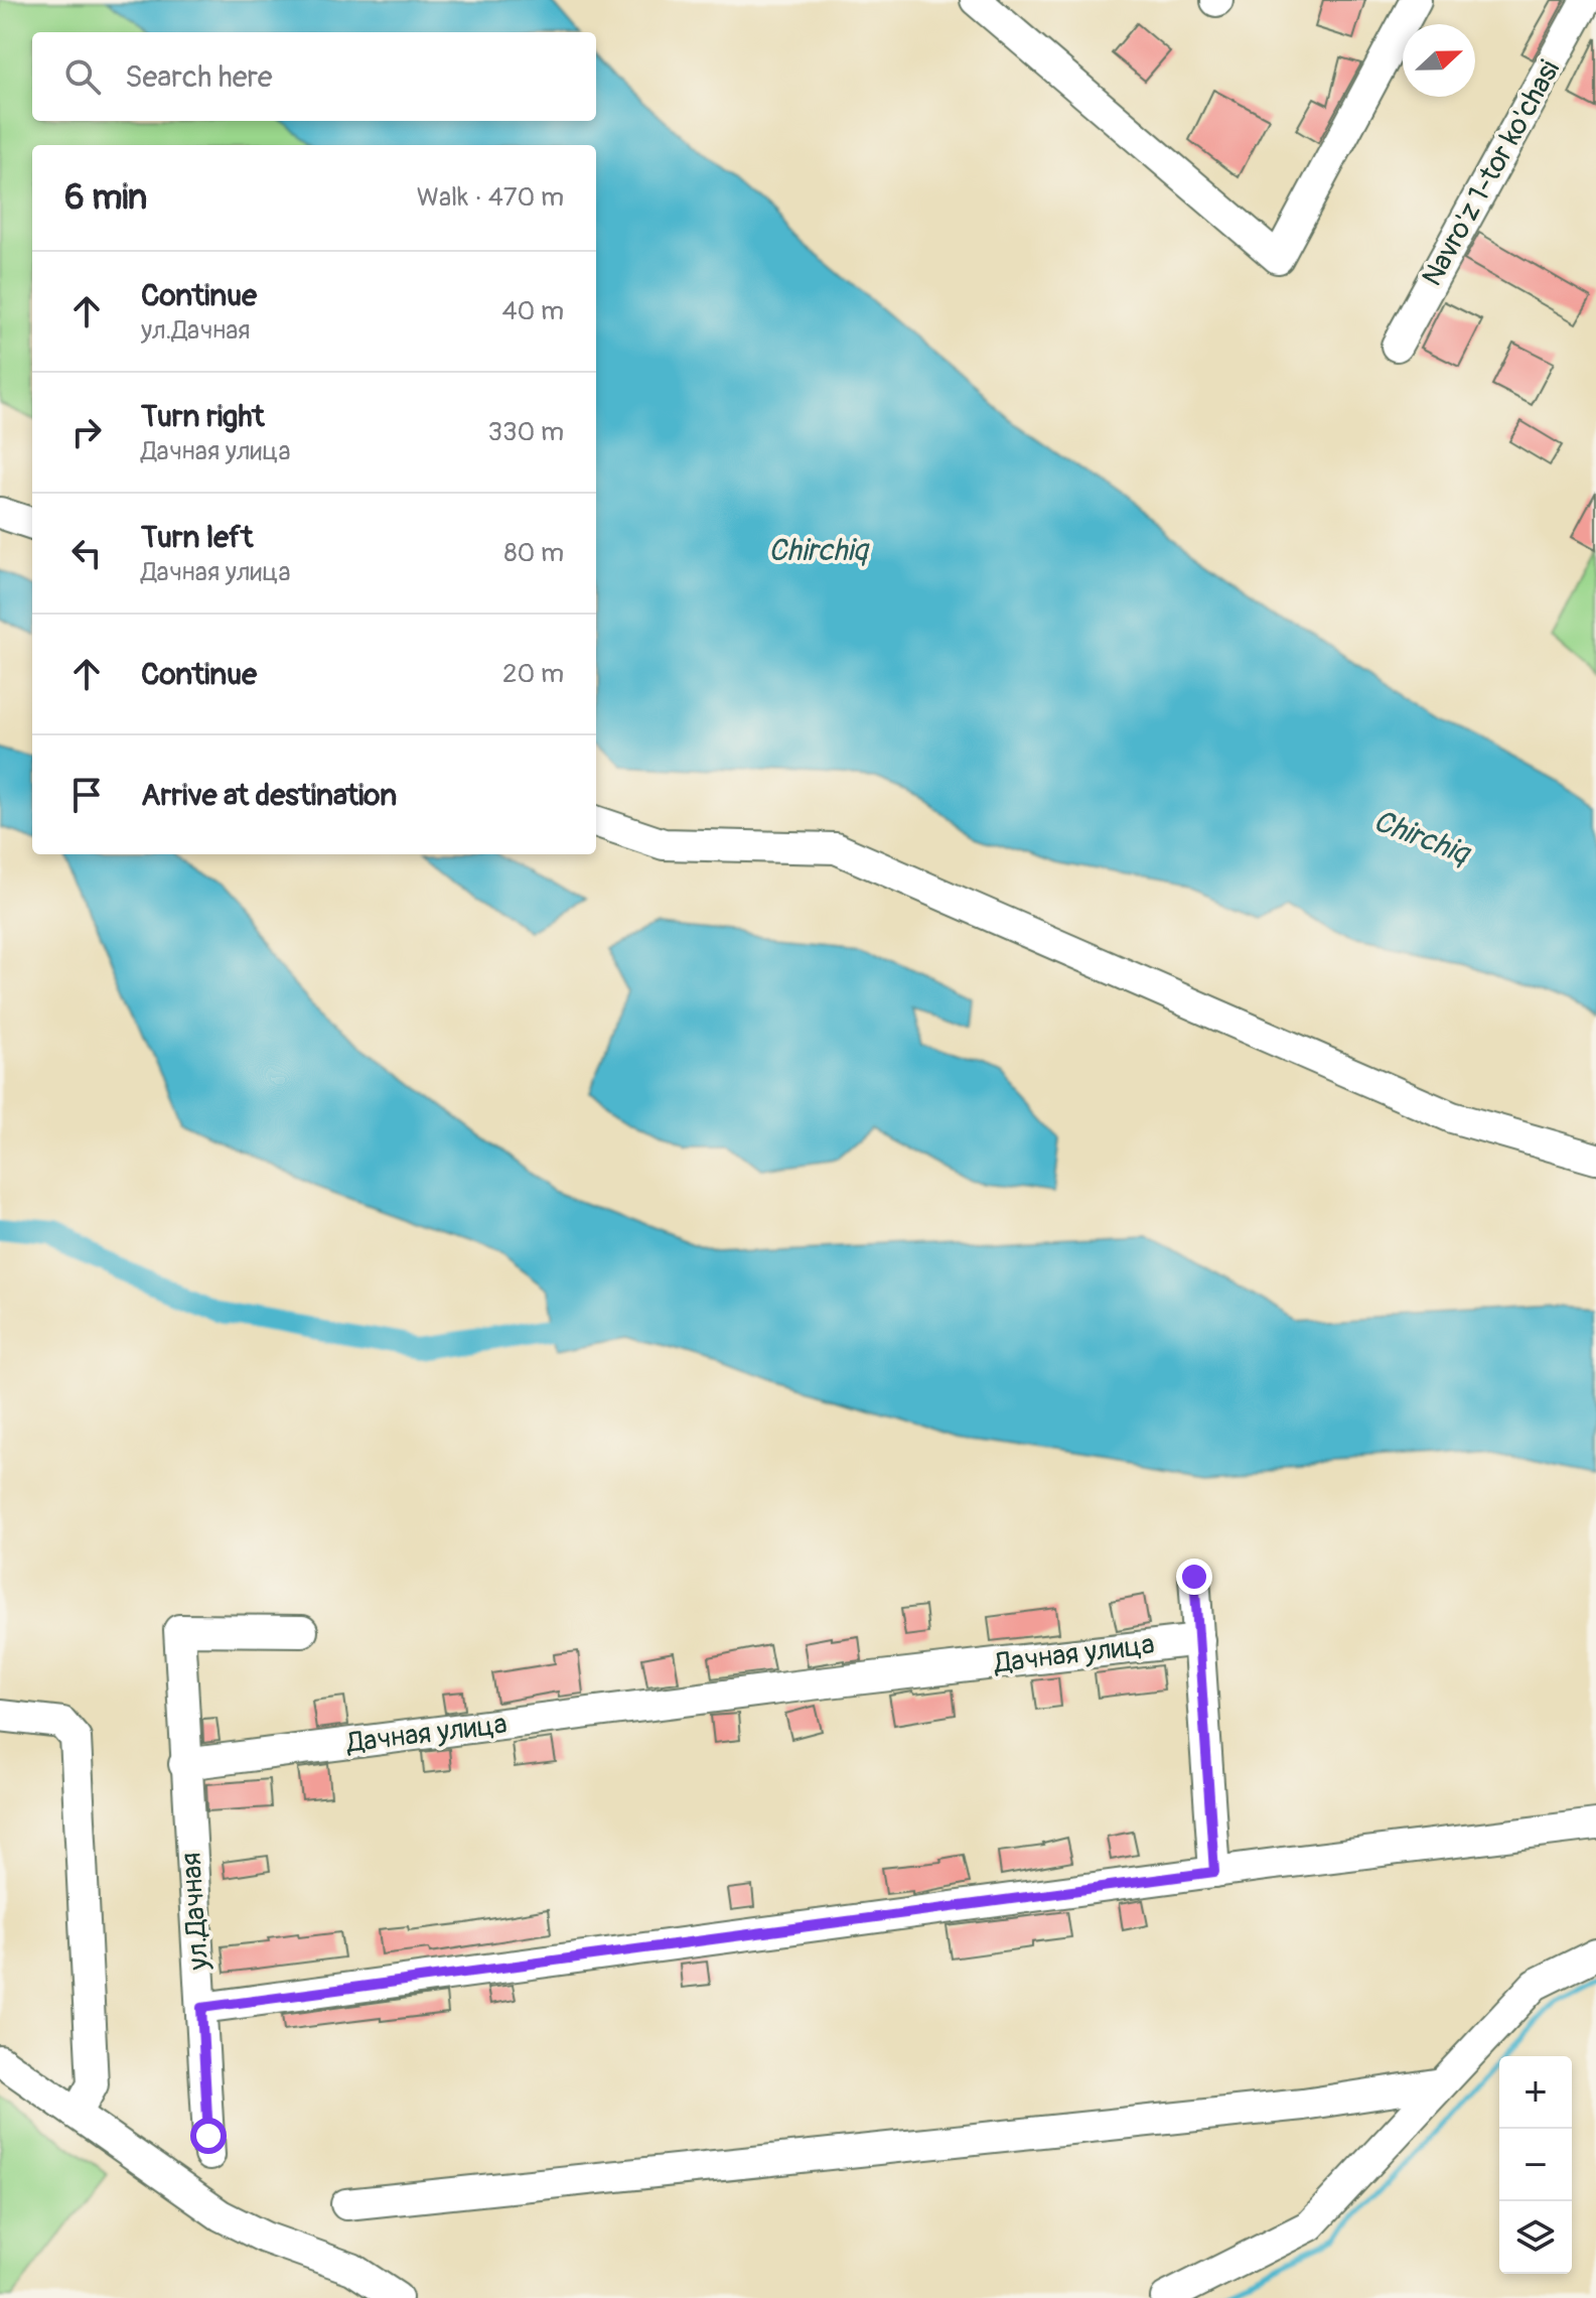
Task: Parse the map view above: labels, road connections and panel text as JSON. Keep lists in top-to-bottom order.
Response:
{
  "streets": {
    "street": ["Navro'z 1-tor ko'chasi", "Дачная улица", "ул.Дачная"]
  },
  "crossings": [
    ["Дачная улица", "ул.Дачная"]
  ],
  "water": ["Chirchiq"],
  "north": "right",
  "page": {
    "search": "Search here",
    "heading": ["6 min", "Walk · 470 m"],
    "list": [
      ["Continue", "ул.Дачная", "40 m"],
      ["Turn right", "Дачная улица", "330 m"],
      ["Turn left", "Дачная улица", "80 m"],
      ["Continue", "20 m"],
      "Arrive at destination"
    ],
    "map_buttons": ["+", "−"]
  }
}
